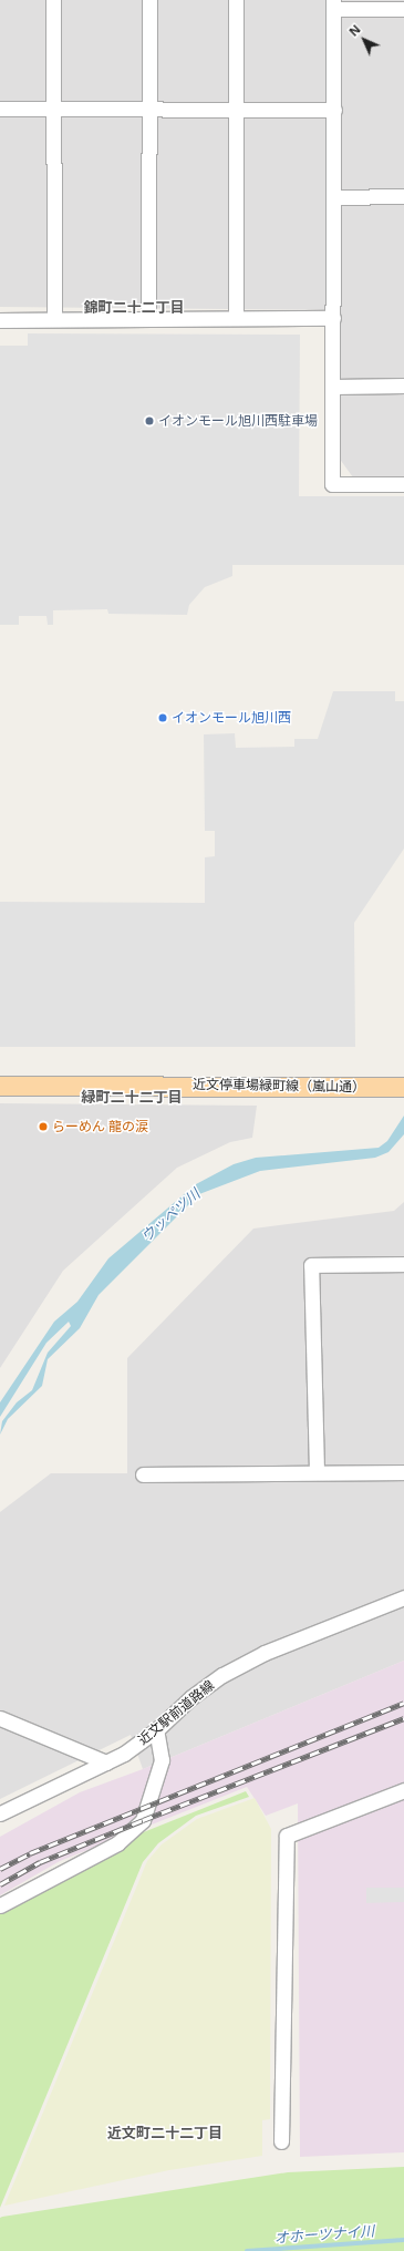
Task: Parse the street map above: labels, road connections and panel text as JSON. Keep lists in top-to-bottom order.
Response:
{
  "streets": {
    "main road": ["近文停車場緑町線（嵐山通）"],
    "street": ["近文駅前道路線"]
  },
  "districts": ["錦町二十二丁目", "緑町二十二丁目", "近文町二十二丁目"],
  "water": ["ウッペツ川", "オホーツナイ川"],
  "places": ["イオンモール旭川西駐車場", "イオンモール旭川西", "らーめん 龍の涙"],
  "north": "top left"
}
